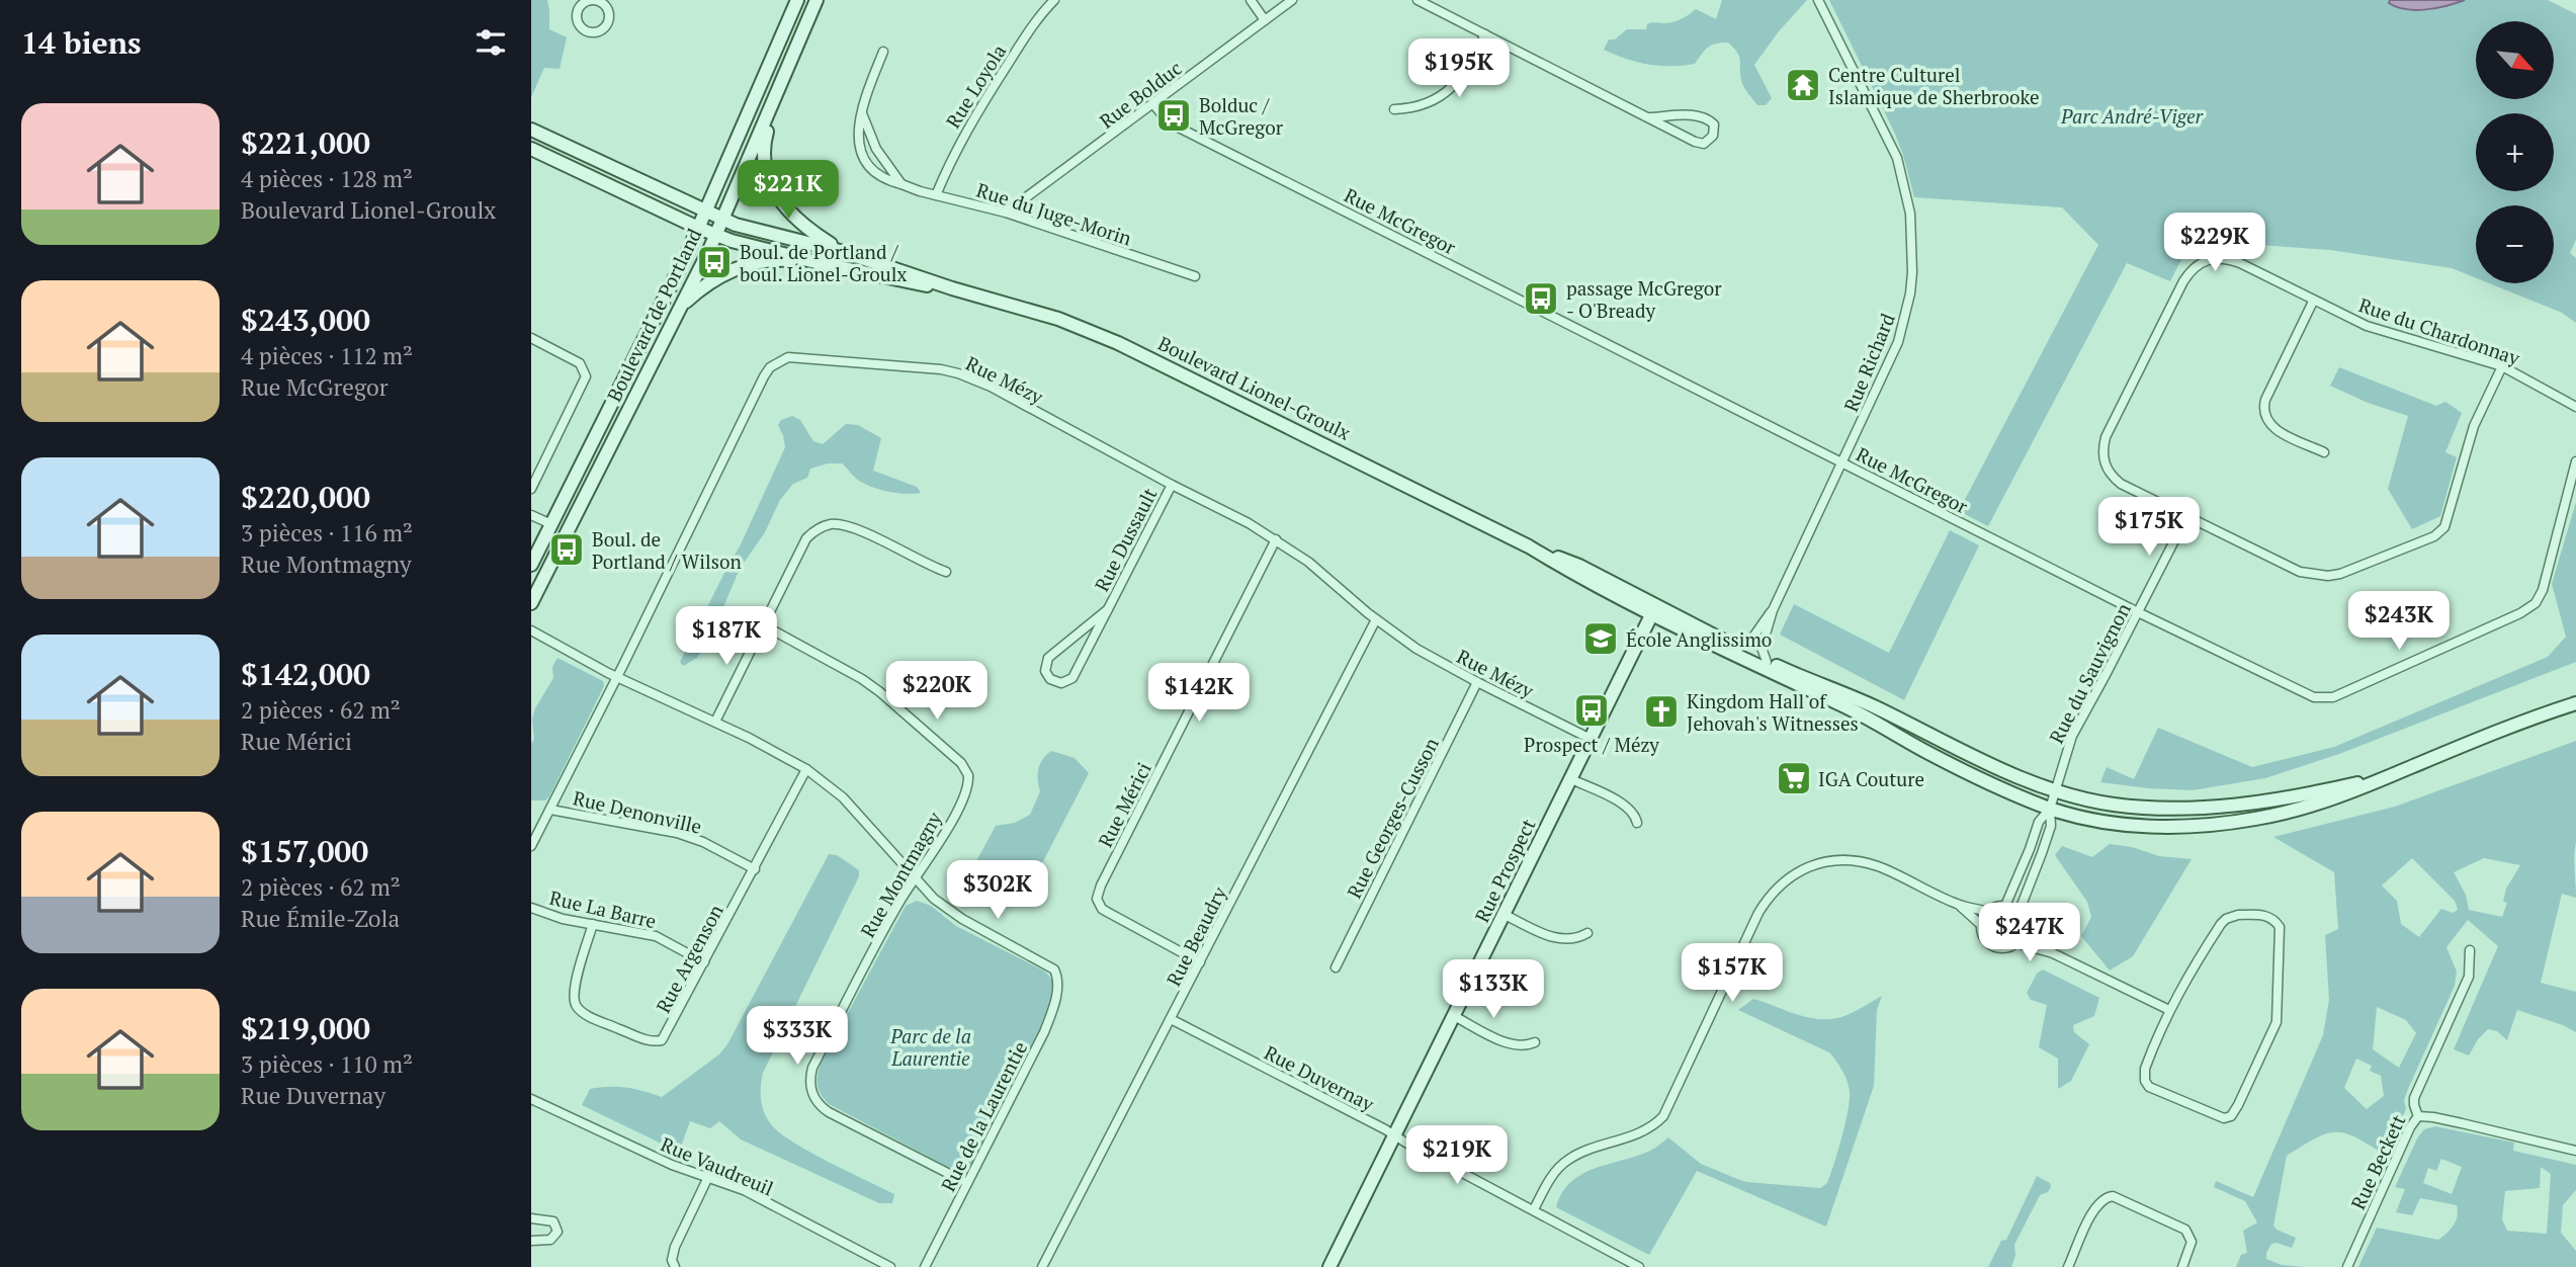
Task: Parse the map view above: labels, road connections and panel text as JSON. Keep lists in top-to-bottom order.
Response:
{
  "streets": {
    "main road": ["Boulevard de Portland", "Boulevard Lionel-Groulx", "Rue Prospect"],
    "street": [
      "Rue Loyola",
      "Rue Bolduc",
      "Rue du Juge-Morin",
      "Rue McGregor",
      "Rue du Chardonnay",
      "Rue Richard",
      "Rue Mézy",
      "Rue Dussault",
      "Rue du Sauvignon",
      "Rue Mérici",
      "Rue Denonville",
      "Rue Georges-Cusson",
      "Rue Montmagny",
      "Rue La Barre",
      "Rue Beaudry",
      "Rue Argenson",
      "Rue Duvernay",
      "Rue de la Laurentie",
      "Rue Beckett",
      "Rue Vaudreuil"
    ]
  },
  "crossings": [
    ["Rue Loyola", "Rue du Juge-Morin"],
    ["Rue Bolduc", "Rue du Juge-Morin"],
    ["Rue Bolduc", "Rue McGregor"],
    ["Rue McGregor", "Rue Richard"],
    ["Rue McGregor", "Rue du Sauvignon"],
    ["Boulevard de Portland", "Boulevard Lionel-Groulx"],
    ["Rue du Chardonnay", "Rue du Sauvignon"],
    ["Rue Richard", "Boulevard Lionel-Groulx"],
    ["Rue Mézy", "Rue Dussault"],
    ["Rue Mézy", "Rue Mérici"],
    ["Rue Mézy", "Rue Denonville"],
    ["Rue Mézy", "Rue Georges-Cusson"],
    ["Rue Mézy", "Rue Prospect"],
    ["Rue Mézy", "Rue Beaudry"],
    ["Boulevard Lionel-Groulx", "Rue du Sauvignon"],
    ["Boulevard Lionel-Groulx", "Rue Prospect"],
    ["Rue Mérici", "Rue Beaudry"],
    ["Rue Denonville", "Rue Argenson"],
    ["Rue Prospect", "Rue Duvernay"],
    ["Rue Montmagny", "Rue de la Laurentie"],
    ["Rue La Barre", "Rue Argenson"],
    ["Rue Beaudry", "Rue Duvernay"]
  ],
  "parks": ["Parc André-Viger", "Parc de la Laurentie"],
  "places": {
    "temple": ["Centre Culturel Islamique de Sherbrooke"],
    "bus stop": [
      "Bolduc / McGregor",
      "Boul. de Portland / boul. Lionel-Groulx",
      "passage McGregor - O'Bready",
      "Boul. de Portland / Wilson",
      "Prospect / Mézy"
    ],
    "school or university": ["École Anglissimo"],
    "church": ["Kingdom Hall of Jehovah's Witnesses"],
    "supermarket": ["IGA Couture"]
  },
  "north": "bottom right",
  "page": {
    "heading": "14 biens",
    "map_buttons": ["+", "−"],
    "price": [
      "$195K",
      "$221K",
      "$229K",
      "$175K",
      "$243K",
      "$187K",
      "$220K",
      "$142K",
      "$302K",
      "$247K",
      "$157K",
      "$133K",
      "$333K",
      "$219K"
    ],
    "list": [
      {
        "name": "$221,000",
        "note": "4 pièces · 128 m² · Boulevard Lionel-Groulx"
      },
      {
        "name": "$243,000",
        "note": "4 pièces · 112 m² · Rue McGregor"
      },
      {
        "name": "$220,000",
        "note": "3 pièces · 116 m² · Rue Montmagny"
      },
      {
        "name": "$142,000",
        "note": "2 pièces · 62 m² · Rue Mérici"
      },
      {
        "name": "$157,000",
        "note": "2 pièces · 62 m² · Rue Émile-Zola"
      },
      {
        "name": "$219,000",
        "note": "3 pièces · 110 m² · Rue Duvernay"
      }
    ]
  }
}
